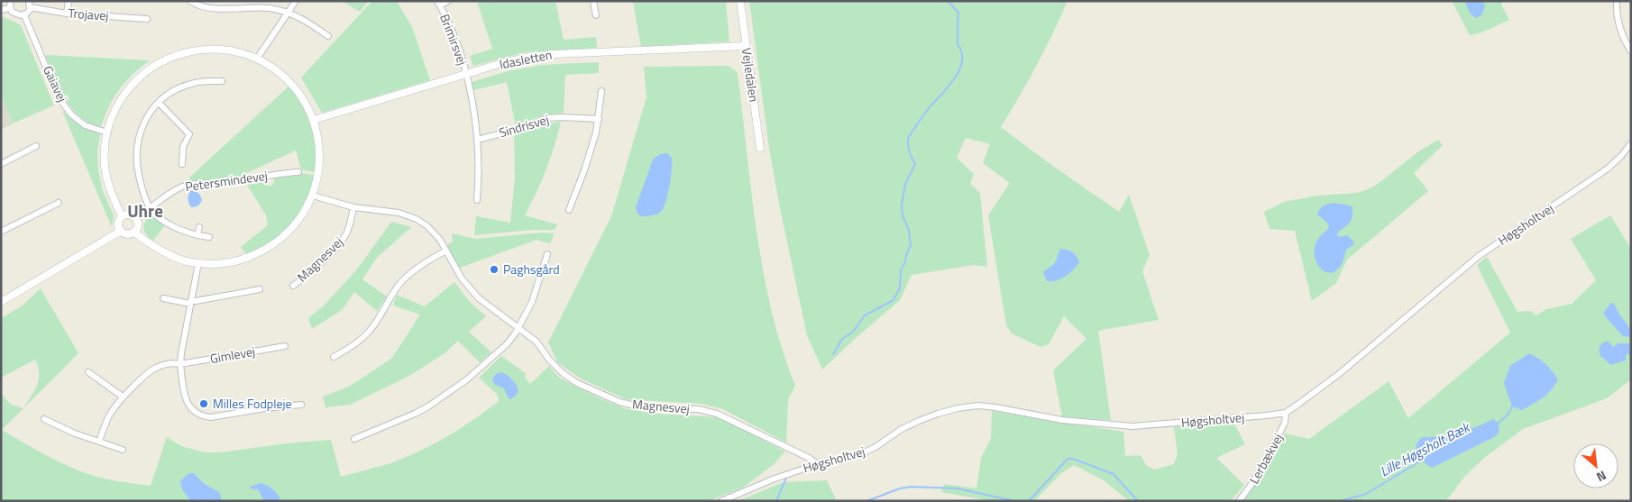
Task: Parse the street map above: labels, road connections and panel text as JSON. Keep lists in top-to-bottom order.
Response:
{
  "streets": {
    "street": [
      "Trojavej",
      "Brimirsvej",
      "Idasletten",
      "Vejledalen",
      "Gaiavej",
      "Sindrisvej",
      "Petersmindevej",
      "Høgsholtvej",
      "Magnesvej",
      "Gimlevej",
      "Lerbækvej"
    ]
  },
  "crossings": [
    ["Brimirsvej", "Idasletten"],
    ["Idasletten", "Vejledalen"],
    ["Høgsholtvej", "Magnesvej"],
    ["Høgsholtvej", "Lerbækvej"]
  ],
  "districts": ["Uhre"],
  "water": ["Lille Høgsholt Bæk"],
  "places": ["Paghsgård", "Milles Fodpleje"],
  "north": "bottom right"
}
